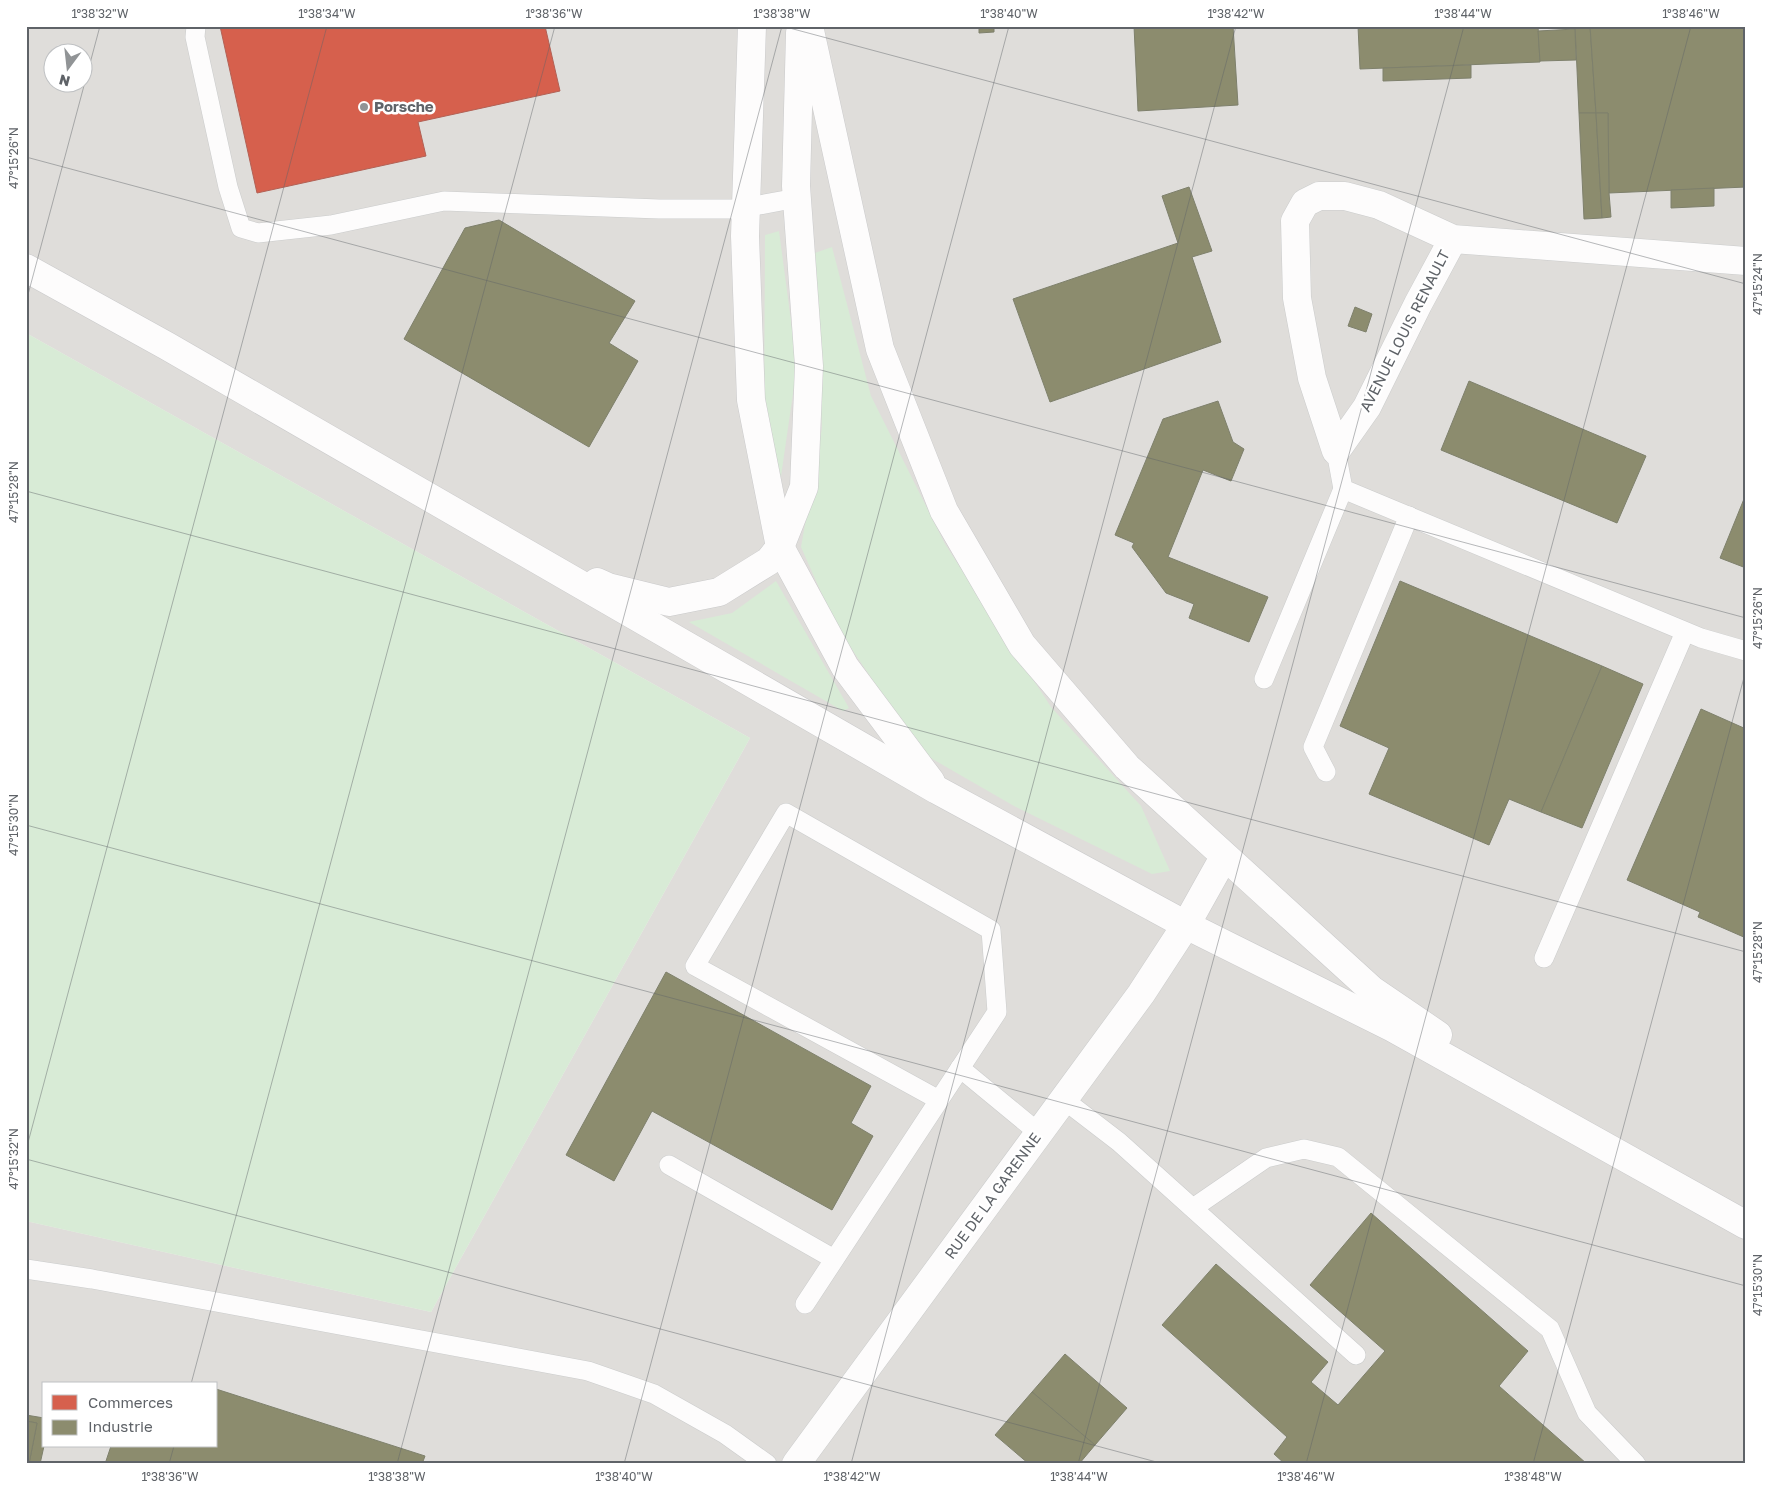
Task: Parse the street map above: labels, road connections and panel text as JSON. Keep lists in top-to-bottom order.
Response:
{
  "streets": {
    "main road": ["AVENUE LOUIS RENAULT", "RUE DE LA GARENNE"]
  },
  "places": ["Porsche"],
  "legend": ["Commerces", "Industrie"],
  "north": "bottom",
  "coordinates": [
    "1°38'32\"W",
    "1°38'34\"W",
    "1°38'36\"W",
    "1°38'38\"W",
    "1°38'40\"W",
    "1°38'42\"W",
    "1°38'44\"W",
    "1°38'46\"W",
    "47°15'26\"N",
    "47°15'24\"N",
    "47°15'28\"N",
    "47°15'30\"N",
    "47°15'32\"N",
    "1°38'48\"W"
  ]
}
